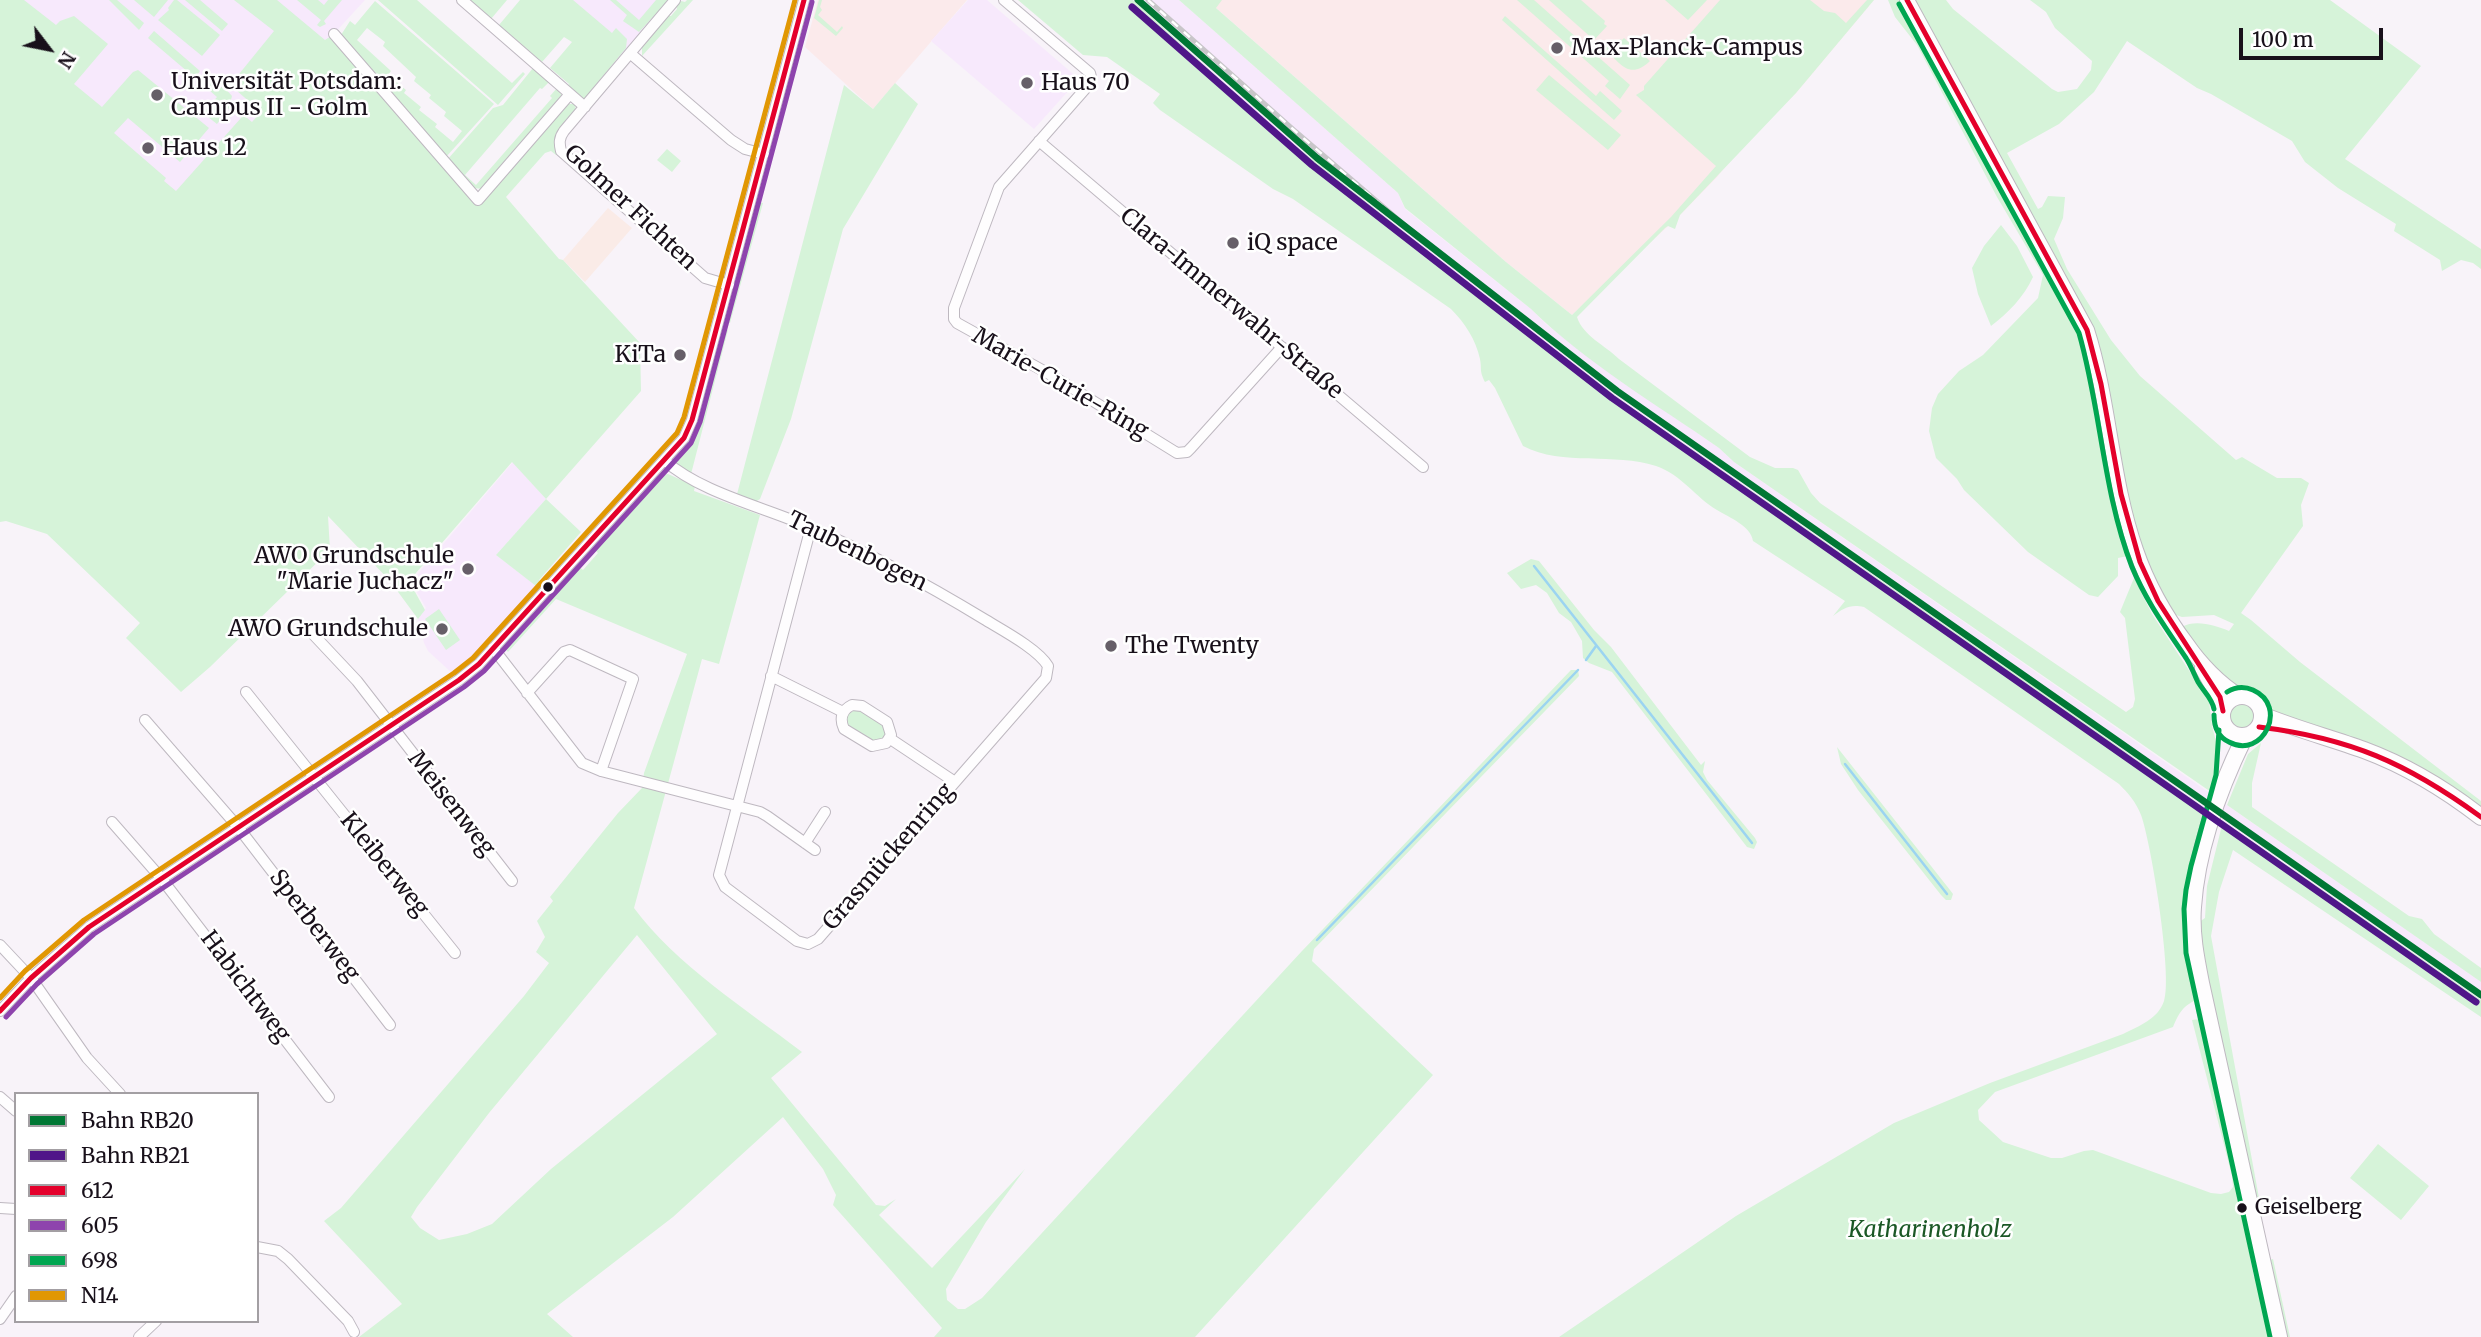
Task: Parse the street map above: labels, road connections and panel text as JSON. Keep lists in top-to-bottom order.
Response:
{
  "streets": {
    "street": [
      "Golmer Fichten",
      "Clara-Immerwahr-Straße",
      "Marie-Curie-Ring",
      "Taubenbogen",
      "Meisenweg",
      "Grasmückenring",
      "Kleiberweg",
      "Sperberweg",
      "Habichtweg"
    ]
  },
  "crossings": [
    ["Clara-Immerwahr-Straße", "Marie-Curie-Ring"],
    ["Taubenbogen", "Grasmückenring"]
  ],
  "parks": ["Katharinenholz"],
  "places": [
    "Max-Planck-Campus",
    "Haus 70",
    "Universität Potsdam: Campus II - Golm",
    "Haus 12",
    "iQ space",
    "KiTa",
    "AWO Grundschule \"Marie Juchacz\"",
    "AWO Grundschule",
    "The Twenty",
    "Geiselberg"
  ],
  "lines": [
    "rail line RB20",
    "transit line 612",
    "transit line N14",
    "transit line 605",
    "transit line 698",
    "rail line RB21"
  ],
  "legend": [
    "Bahn RB20",
    "Bahn RB21",
    "612",
    "605",
    "698",
    "N14"
  ],
  "scale_bar": "100 m",
  "north": "bottom right"
}
